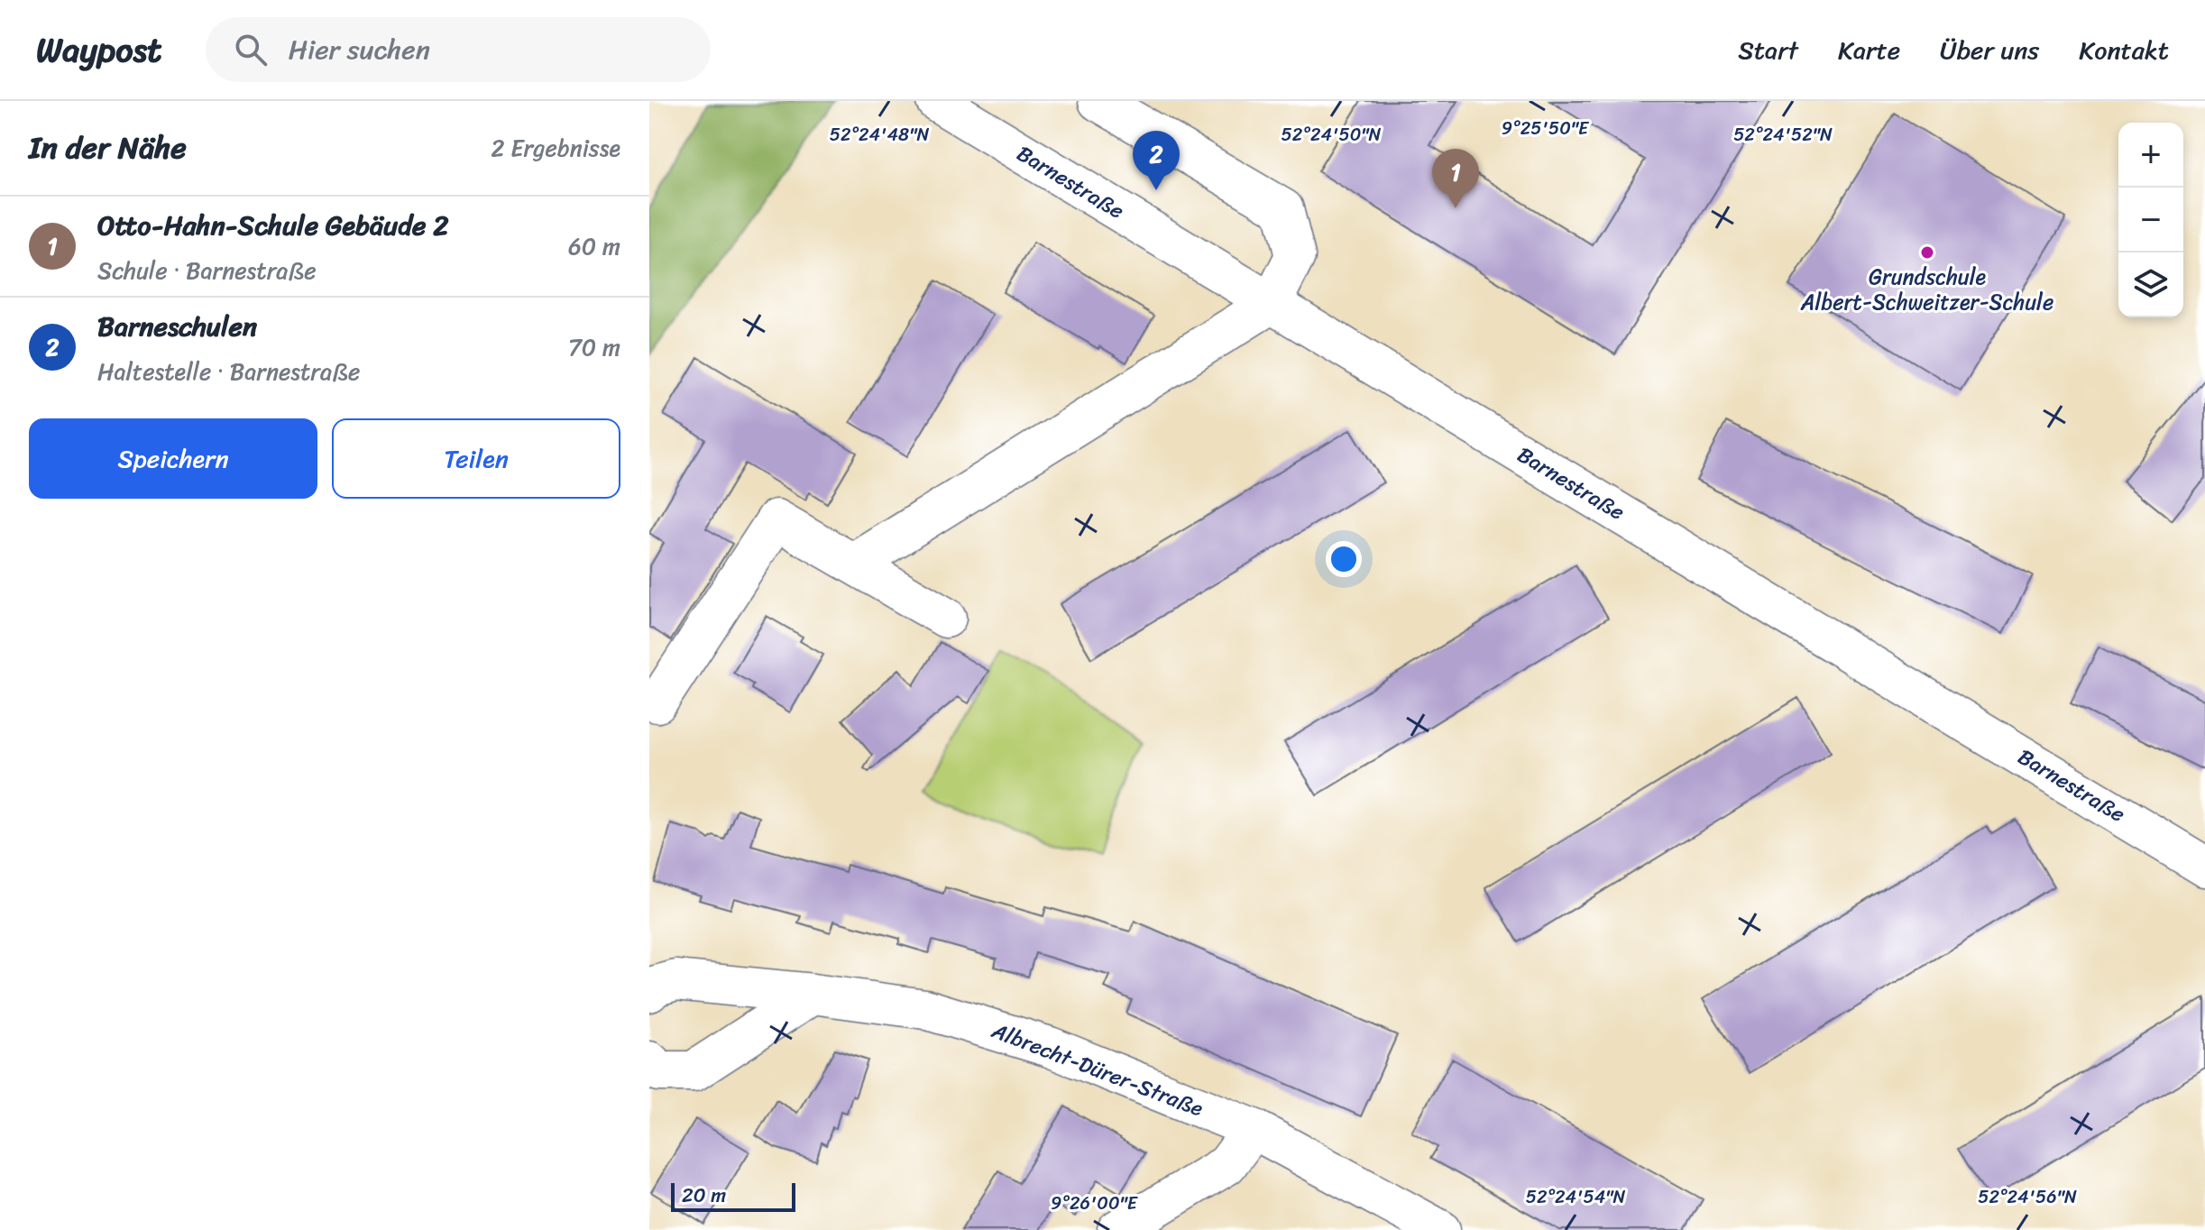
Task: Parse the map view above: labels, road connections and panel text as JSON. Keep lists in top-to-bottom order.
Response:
{
  "streets": {
    "street": ["Barnestraße", "Albrecht-Dürer-Straße"]
  },
  "places": ["Grundschule Albert-Schweitzer-Schule"],
  "scale_bar": "20 m",
  "page": {
    "header": "Waypost",
    "search": "Hier suchen",
    "nav": [
      "Start",
      "Karte",
      "Über uns",
      "Kontakt"
    ],
    "heading": ["In der Nähe", "2 Ergebnisse"],
    "map_buttons": ["+", "−"],
    "pins": ["2", "1"],
    "list": [
      {
        "mark": "1",
        "name": "Otto-Hahn-Schule Gebäude 2",
        "note": "Schule · Barnestraße",
        "value": "60 m"
      },
      {
        "mark": "2",
        "name": "Barneschulen",
        "note": "Haltestelle · Barnestraße",
        "value": "70 m"
      }
    ],
    "buttons": ["Speichern", "Teilen"],
    "scale": "20 m"
  },
  "coordinates": [
    "9°25'50\"E",
    "52°24'50\"N",
    "52°24'48\"N",
    "52°24'52\"N",
    "52°24'54\"N",
    "52°24'56\"N",
    "9°26'00\"E"
  ]
}
